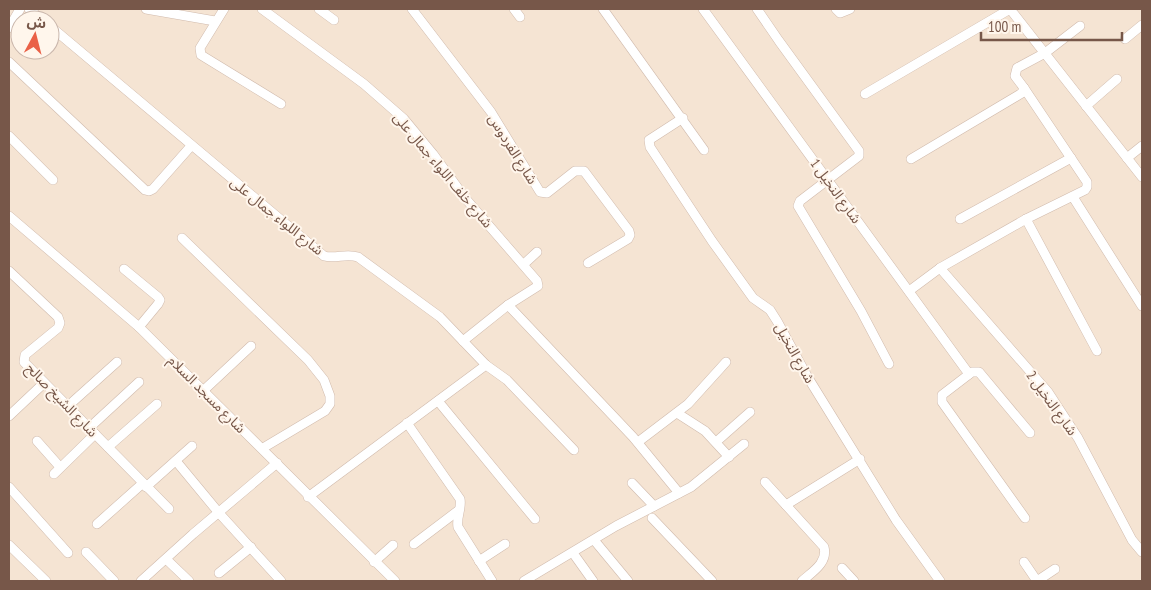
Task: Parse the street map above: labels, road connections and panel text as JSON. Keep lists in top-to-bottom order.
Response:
{
  "streets": {
    "street": [
      "شارع الفردوس",
      "شارع خلف اللواء جمال على",
      "شارع النخيل 1",
      "شارع اللواء جمال على",
      "شارع النخيل",
      "شارع مسجد السلام",
      "شارع الشيخ صالح",
      "شارع النخيل 2"
    ]
  },
  "crossings": [
    ["شارع خلف اللواء جمال على", "شارع اللواء جمال على"]
  ],
  "scale_bar": "100 m",
  "north": "top"
}
